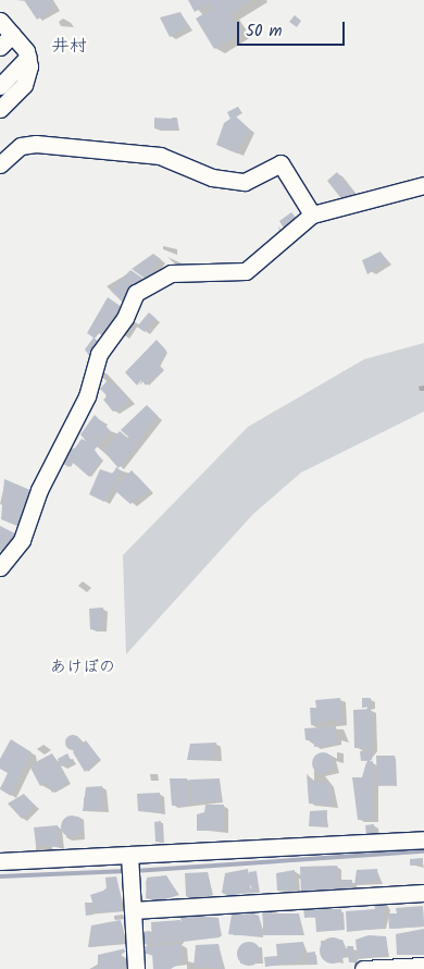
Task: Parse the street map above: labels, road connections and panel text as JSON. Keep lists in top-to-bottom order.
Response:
{
  "districts": ["井村", "あけぼの"],
  "scale_bar": "50 m"
}
